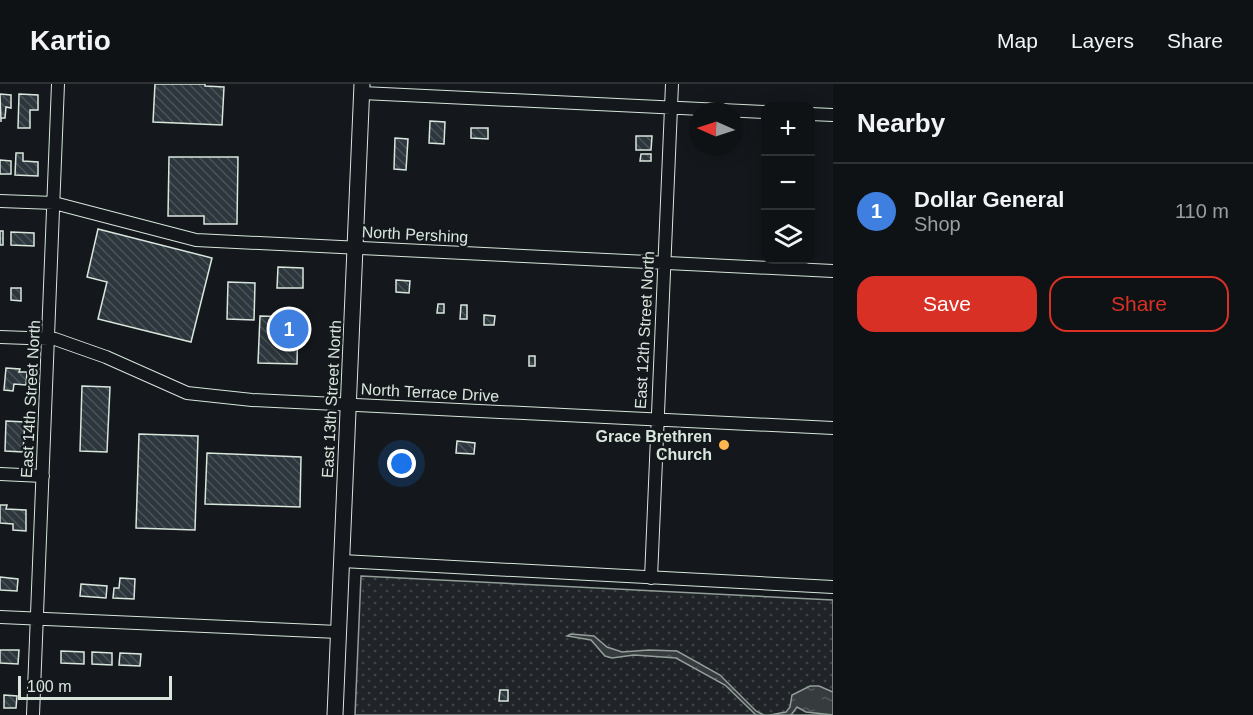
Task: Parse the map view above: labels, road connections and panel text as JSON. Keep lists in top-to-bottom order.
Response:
{
  "streets": {
    "main road": ["East 13th Street North"],
    "street": [
      "North Pershing",
      "East 12th Street North",
      "North Terrace Drive",
      "East 14th Street North"
    ]
  },
  "crossings": [
    ["North Pershing", "East 12th Street North"],
    ["North Pershing", "East 14th Street North"],
    ["North Pershing", "East 13th Street North"],
    ["East 12th Street North", "North Terrace Drive"],
    ["North Terrace Drive", "East 14th Street North"],
    ["North Terrace Drive", "East 13th Street North"]
  ],
  "places": ["Grace Brethren Church"],
  "scale_bar": "100 m",
  "north": "left",
  "page": {
    "header": "Kartio",
    "nav": ["Map", "Layers", "Share"],
    "heading": "Nearby",
    "map_buttons": ["+", "−"],
    "list": [
      {
        "mark": "1",
        "name": "Dollar General",
        "note": "Shop",
        "value": "110 m"
      }
    ],
    "buttons": ["Save", "Share"],
    "pins": "1",
    "scale": "100 m"
  }
}
